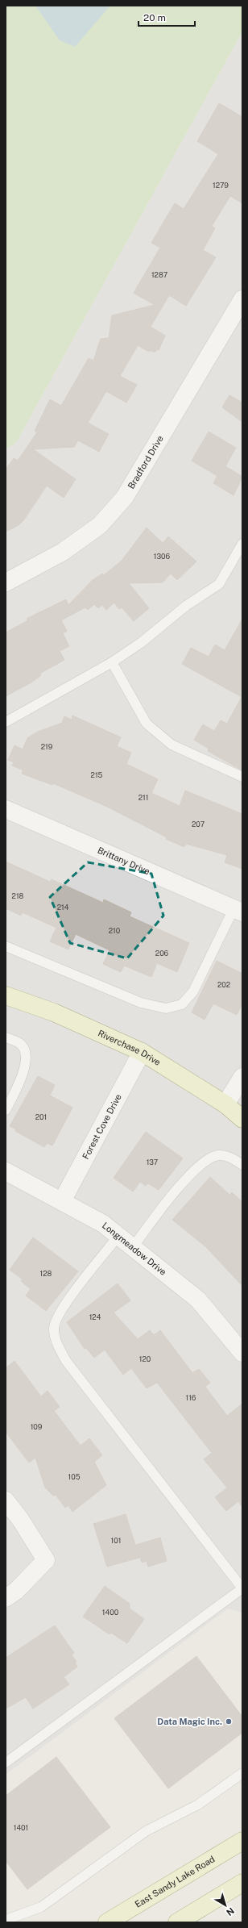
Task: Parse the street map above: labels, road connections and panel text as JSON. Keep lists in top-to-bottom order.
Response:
{
  "streets": {
    "street": [
      "Bradford Drive",
      "Brittany Drive",
      "Riverchase Drive",
      "Forest Cove Drive",
      "Longmeadow Drive",
      "East Sandy Lake Road"
    ]
  },
  "crossings": [
    ["Riverchase Drive", "Forest Cove Drive"],
    ["Forest Cove Drive", "Longmeadow Drive"]
  ],
  "places": ["Data Magic Inc."],
  "house_numbers": [
    "1279",
    "1287",
    "1306",
    "219",
    "215",
    "211",
    "207",
    "218",
    "214",
    "210",
    "206",
    "202",
    "201",
    "137",
    "128",
    "124",
    "120",
    "116",
    "109",
    "105",
    "101",
    "1400",
    "1401"
  ],
  "scale_bar": "20 m",
  "north": "bottom right"
}
